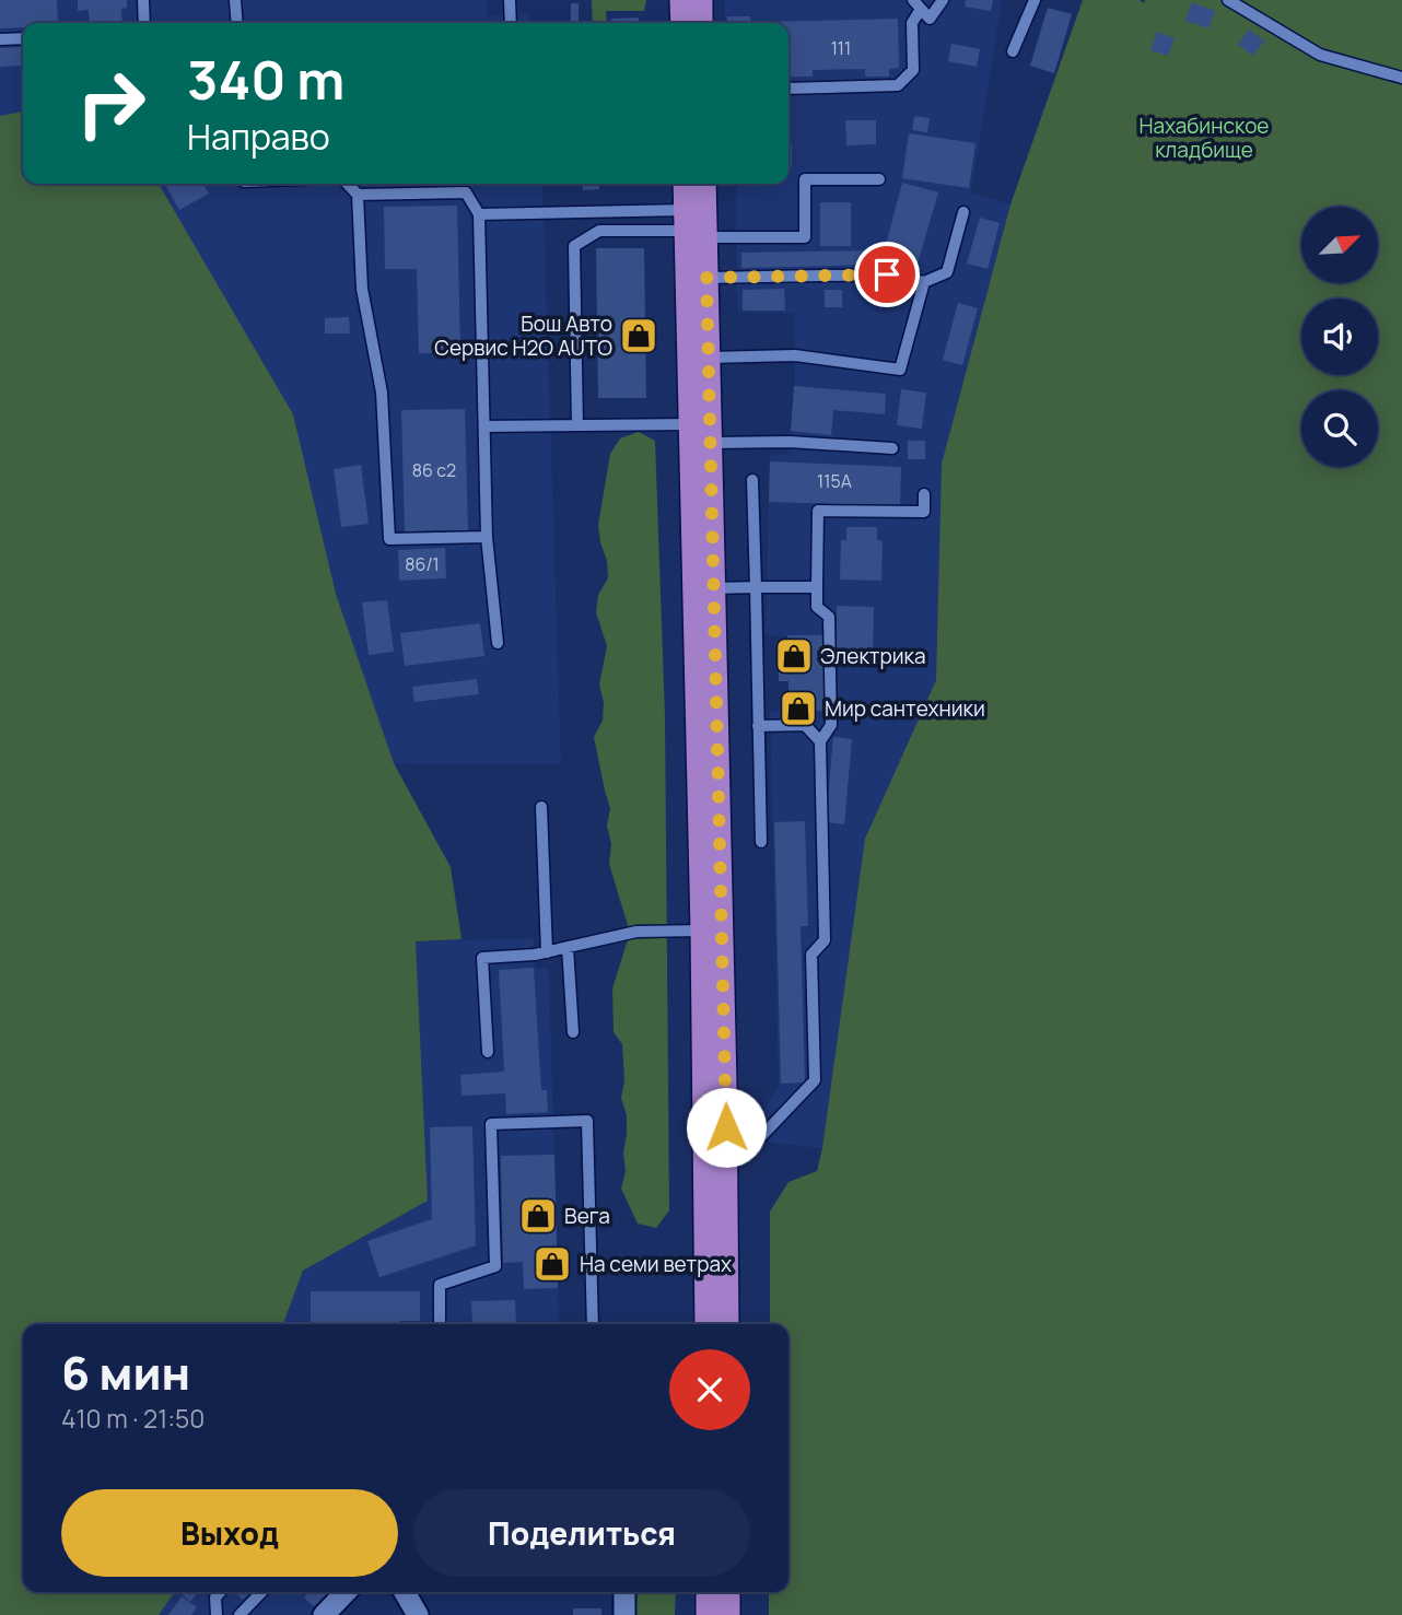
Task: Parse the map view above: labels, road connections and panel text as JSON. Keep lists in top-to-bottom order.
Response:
{
  "parks": ["Нахабинское кладбище"],
  "places": {
    "shop": [
      "Бош Авто Сервис H2O AUTO",
      "Электрика",
      "Мир сантехники",
      "Вега",
      "На семи ветрах"
    ]
  },
  "house_numbers": [
    "111",
    "86 с2",
    "115А",
    "86/1"
  ],
  "north": "top right",
  "page": {
    "turn": ["340 m", "Направо"],
    "heading": ["6 мин", "410 m · 21:50"],
    "buttons": ["Выход", "Поделиться"]
  }
}
